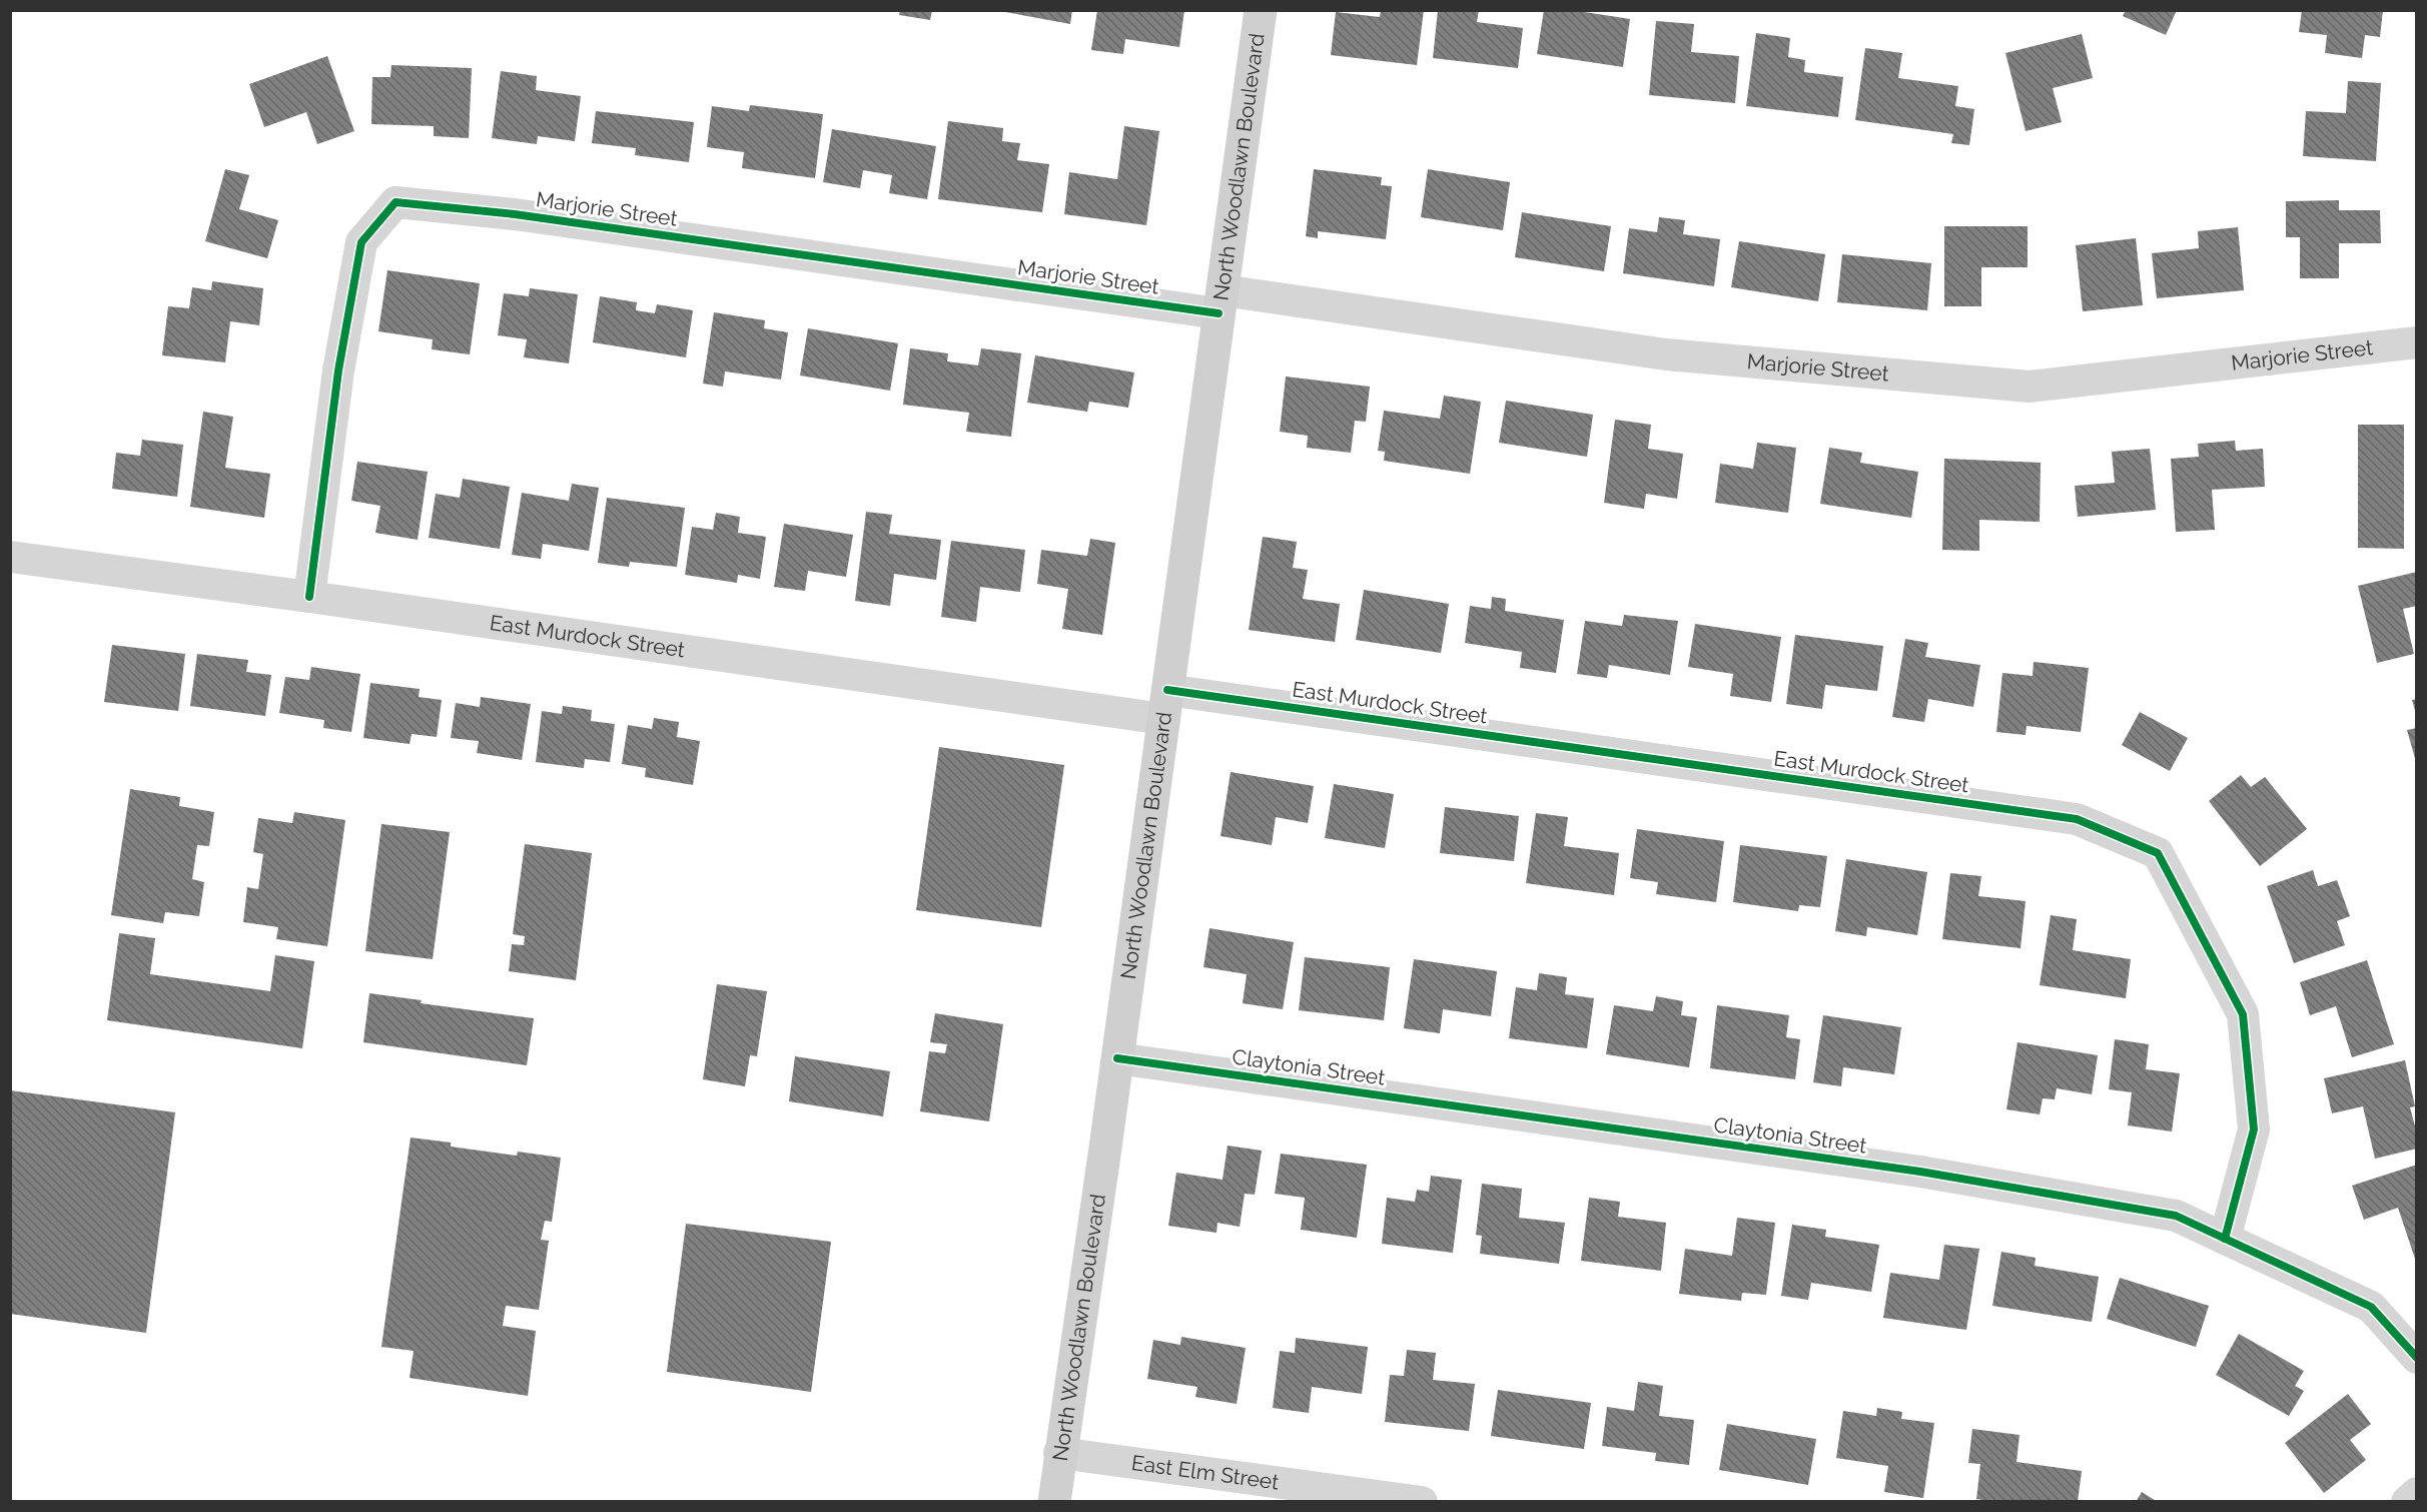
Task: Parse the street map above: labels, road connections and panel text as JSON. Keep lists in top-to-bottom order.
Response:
{
  "streets": {
    "main road": ["North Woodlawn Boulevard"],
    "street": [
      "Marjorie Street",
      "East Murdock Street",
      "Claytonia Street",
      "East Elm Street"
    ]
  },
  "crossings": [
    ["North Woodlawn Boulevard", "Marjorie Street"],
    ["North Woodlawn Boulevard", "East Murdock Street"],
    ["North Woodlawn Boulevard", "Claytonia Street"],
    ["North Woodlawn Boulevard", "East Elm Street"],
    ["Marjorie Street", "East Murdock Street"],
    ["East Murdock Street", "Claytonia Street"]
  ]
}
